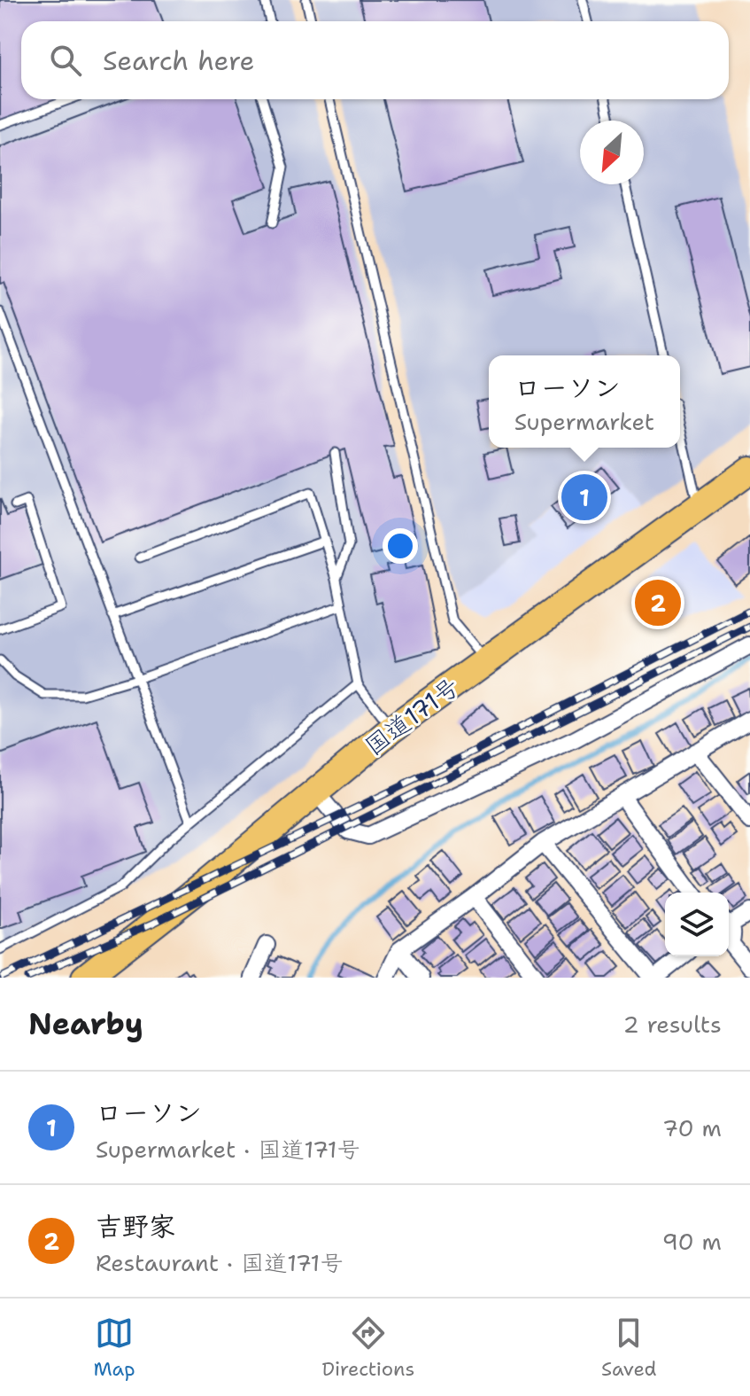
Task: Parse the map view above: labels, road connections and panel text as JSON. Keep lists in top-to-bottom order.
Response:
{
  "streets": {
    "highway": ["国道171号"]
  },
  "north": "bottom left",
  "page": {
    "search": "Search here",
    "popup": ["ローソン", "Supermarket"],
    "pins": ["1", "2"],
    "heading": ["Nearby", "2 results"],
    "list": [
      {
        "mark": "1",
        "name": "ローソン",
        "note": "Supermarket · 国道171号",
        "value": "70 m"
      },
      {
        "mark": "2",
        "name": "吉野家",
        "note": "Restaurant · 国道171号",
        "value": "90 m"
      }
    ],
    "nav": ["Map", "Directions", "Saved"]
  }
}
